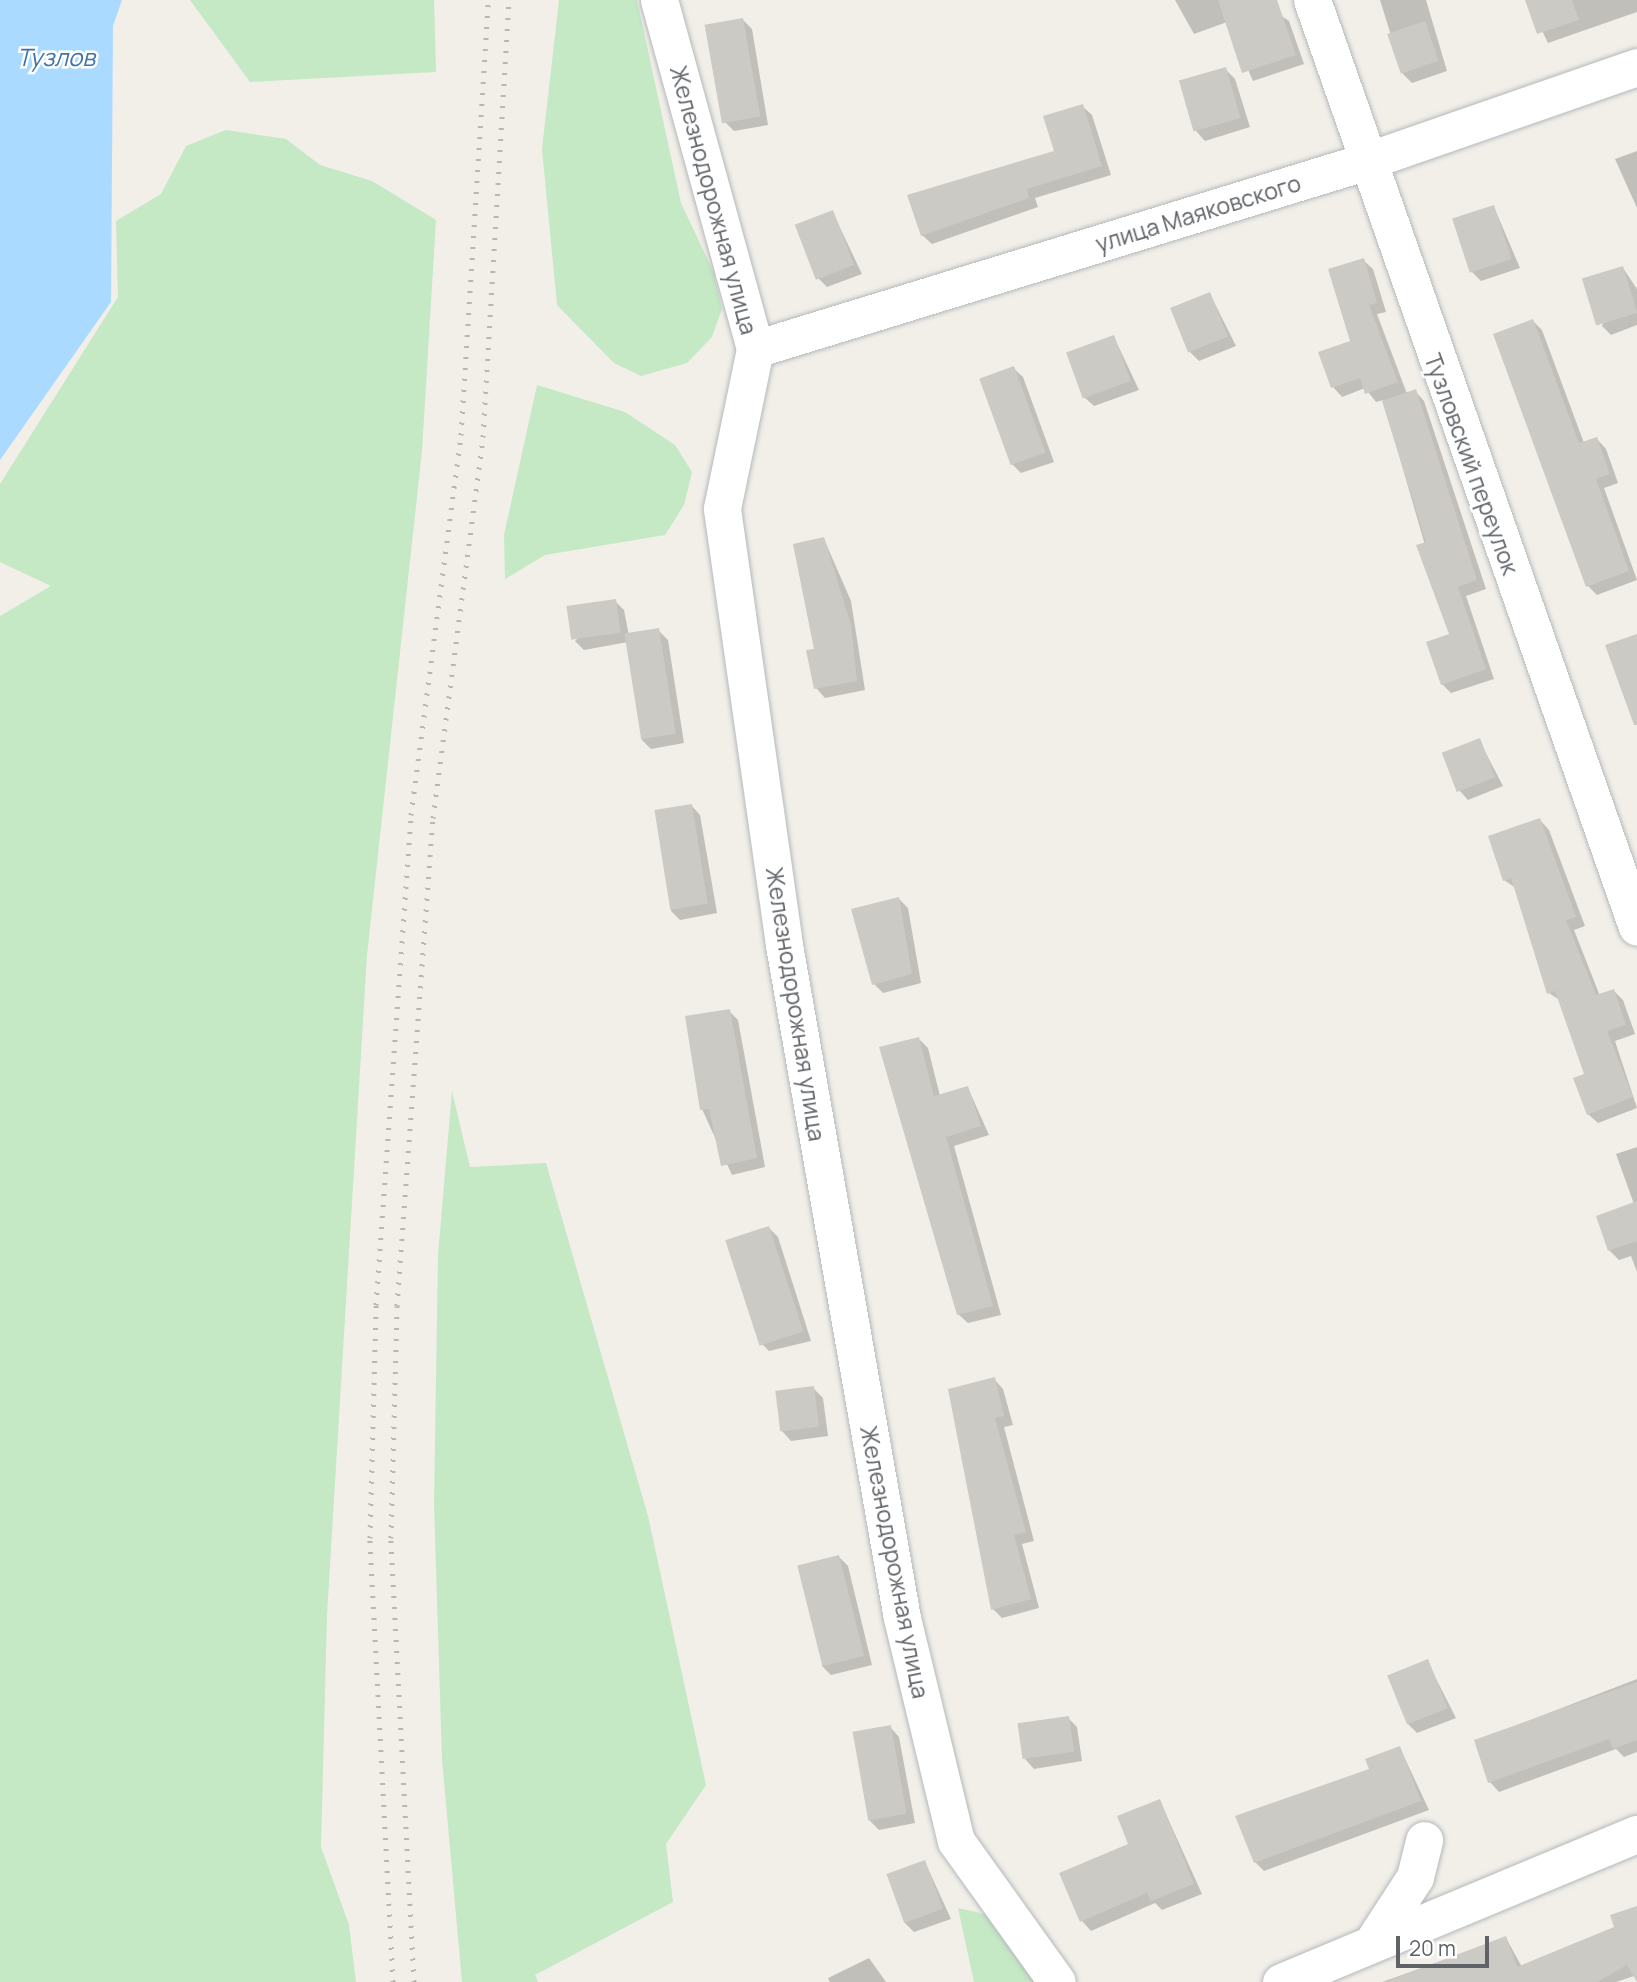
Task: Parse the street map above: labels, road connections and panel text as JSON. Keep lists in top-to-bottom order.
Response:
{
  "streets": {
    "street": ["Железнодорожная улица", "улица Маяковского", "Тузловский переулок"]
  },
  "crossings": [
    ["Железнодорожная улица", "улица Маяковского"],
    ["улица Маяковского", "Тузловский переулок"]
  ],
  "water": ["Тузлов"],
  "scale_bar": "20 m"
}
